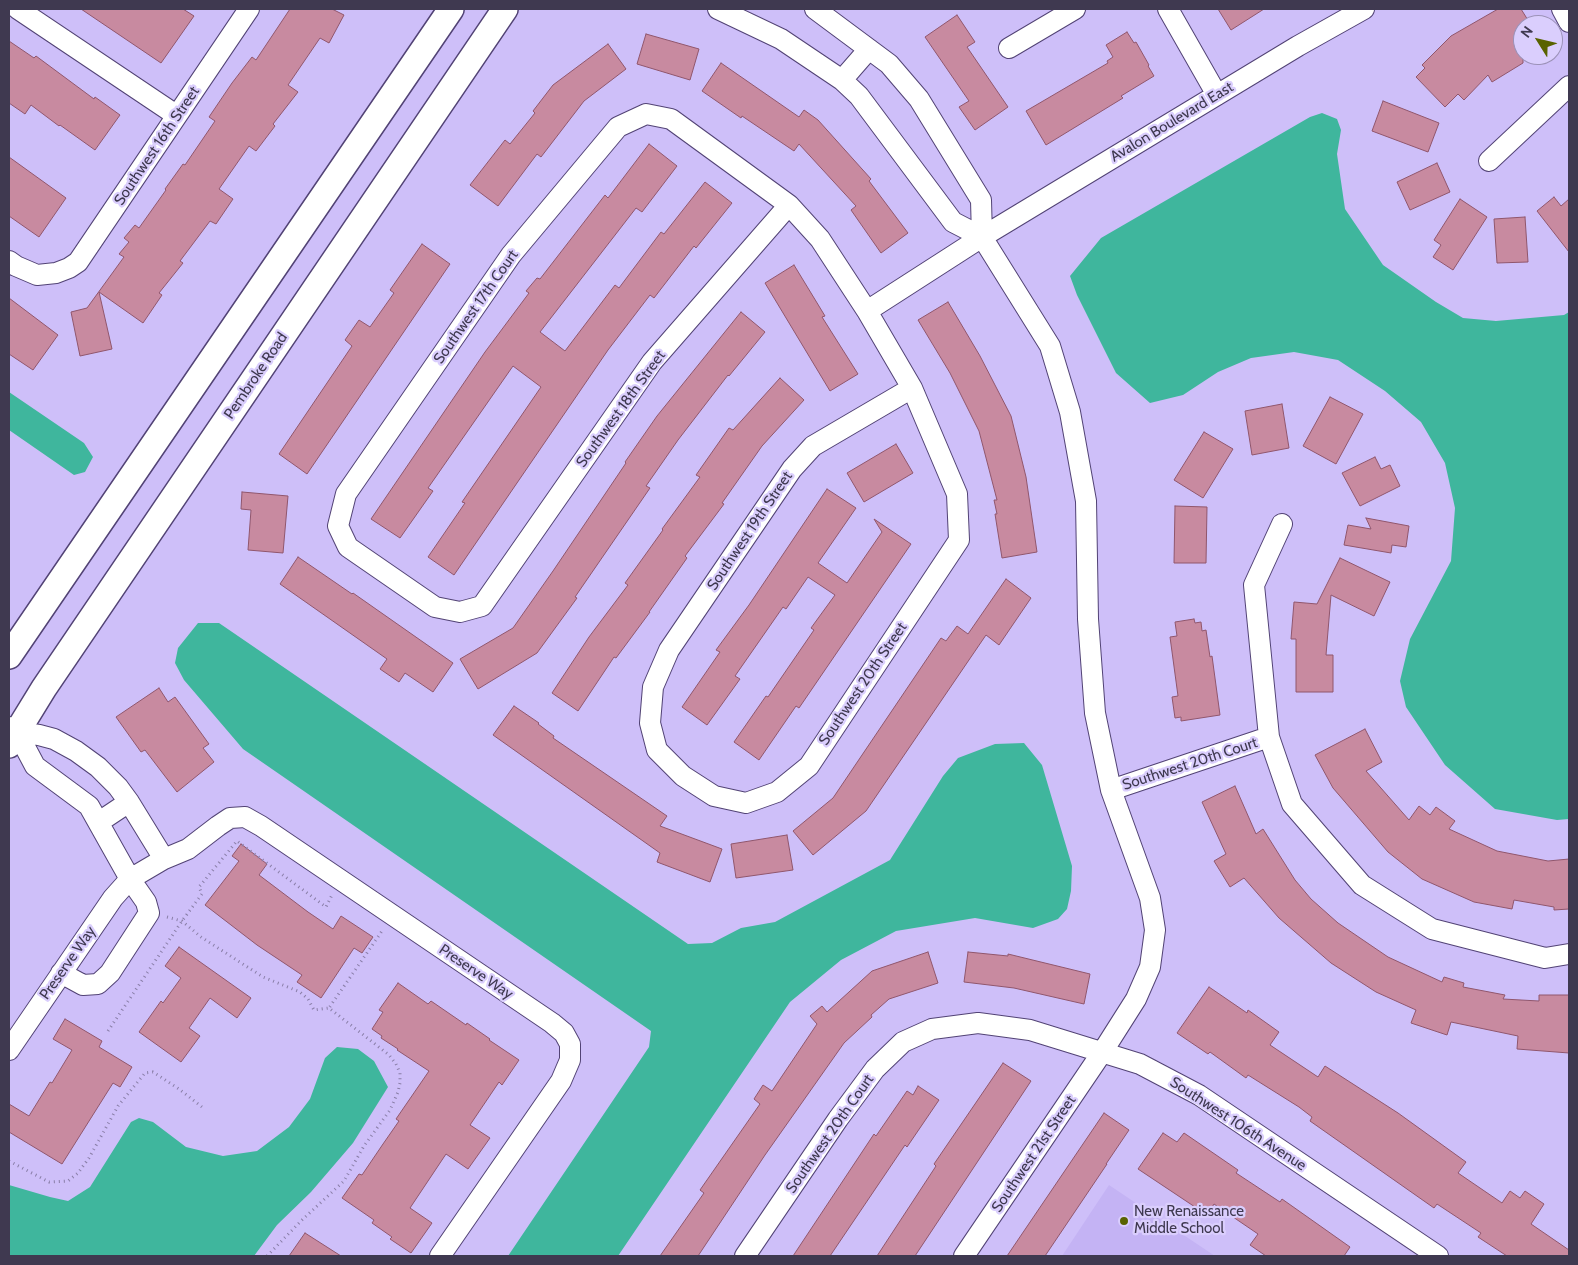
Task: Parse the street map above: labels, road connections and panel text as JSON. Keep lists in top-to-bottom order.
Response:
{
  "streets": {
    "main road": ["Pembroke Road"],
    "street": [
      "Avalon Boulevard East",
      "Southwest 16th Street",
      "Southwest 17th Court",
      "Southwest 18th Street",
      "Southwest 19th Street",
      "Southwest 20th Street",
      "Southwest 20th Court",
      "Preserve Way",
      "Southwest 106th Avenue",
      "Southwest 21st Street"
    ]
  },
  "crossings": [
    ["Avalon Boulevard East", "Southwest 21st Street"],
    ["Southwest 17th Court", "Southwest 18th Street"],
    ["Southwest 19th Street", "Southwest 20th Street"],
    ["Southwest 20th Court", "Southwest 106th Avenue"],
    ["Southwest 20th Court", "Southwest 21st Street"],
    ["Southwest 106th Avenue", "Southwest 21st Street"]
  ],
  "places": ["New Renaissance Middle School"],
  "north": "top left"
}
